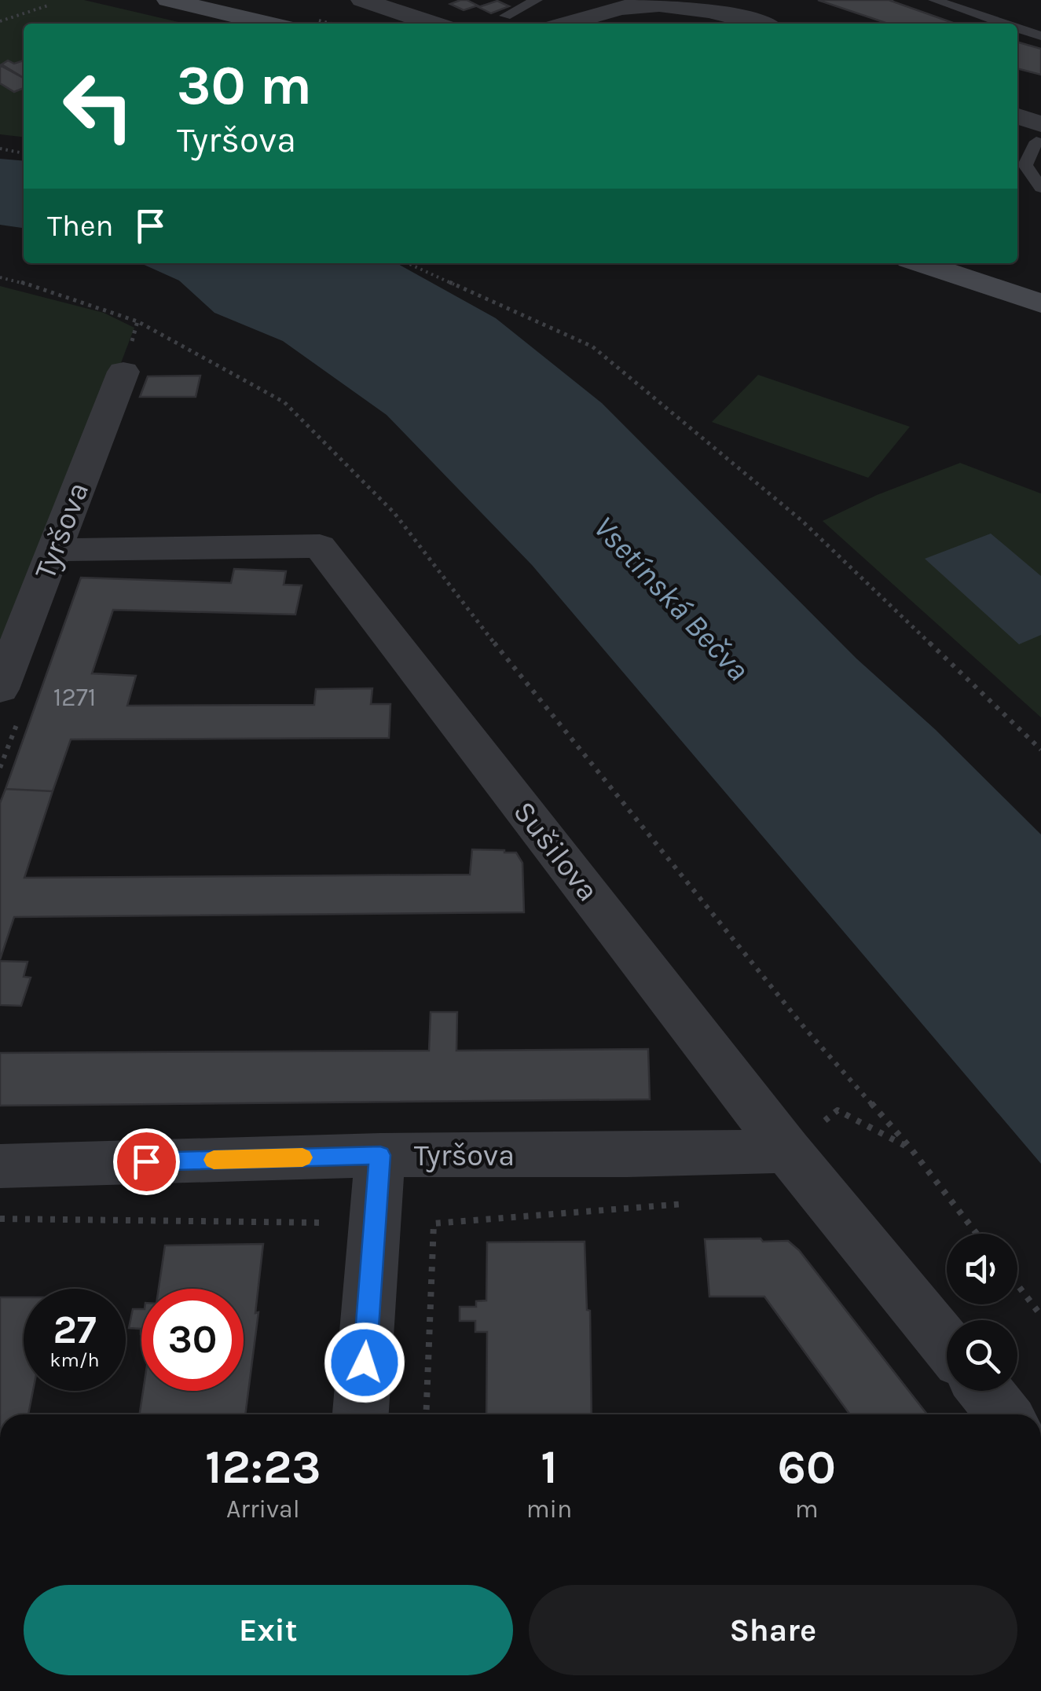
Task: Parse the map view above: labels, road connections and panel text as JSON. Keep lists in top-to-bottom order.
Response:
{
  "streets": {
    "street": ["Tyršova", "Sušilova"]
  },
  "crossings": [
    ["Tyršova", "Sušilova"]
  ],
  "water": ["Vsetínská Bečva"],
  "house_numbers": ["1271"],
  "page": {
    "turn": ["30 m", "Tyršova"],
    "then": "Then",
    "speed": "27 km/h",
    "limit": "30",
    "eta": [
      "12:23",
      "Arrival",
      "1",
      "min",
      "60",
      "m"
    ],
    "buttons": ["Exit", "Share"]
  }
}
